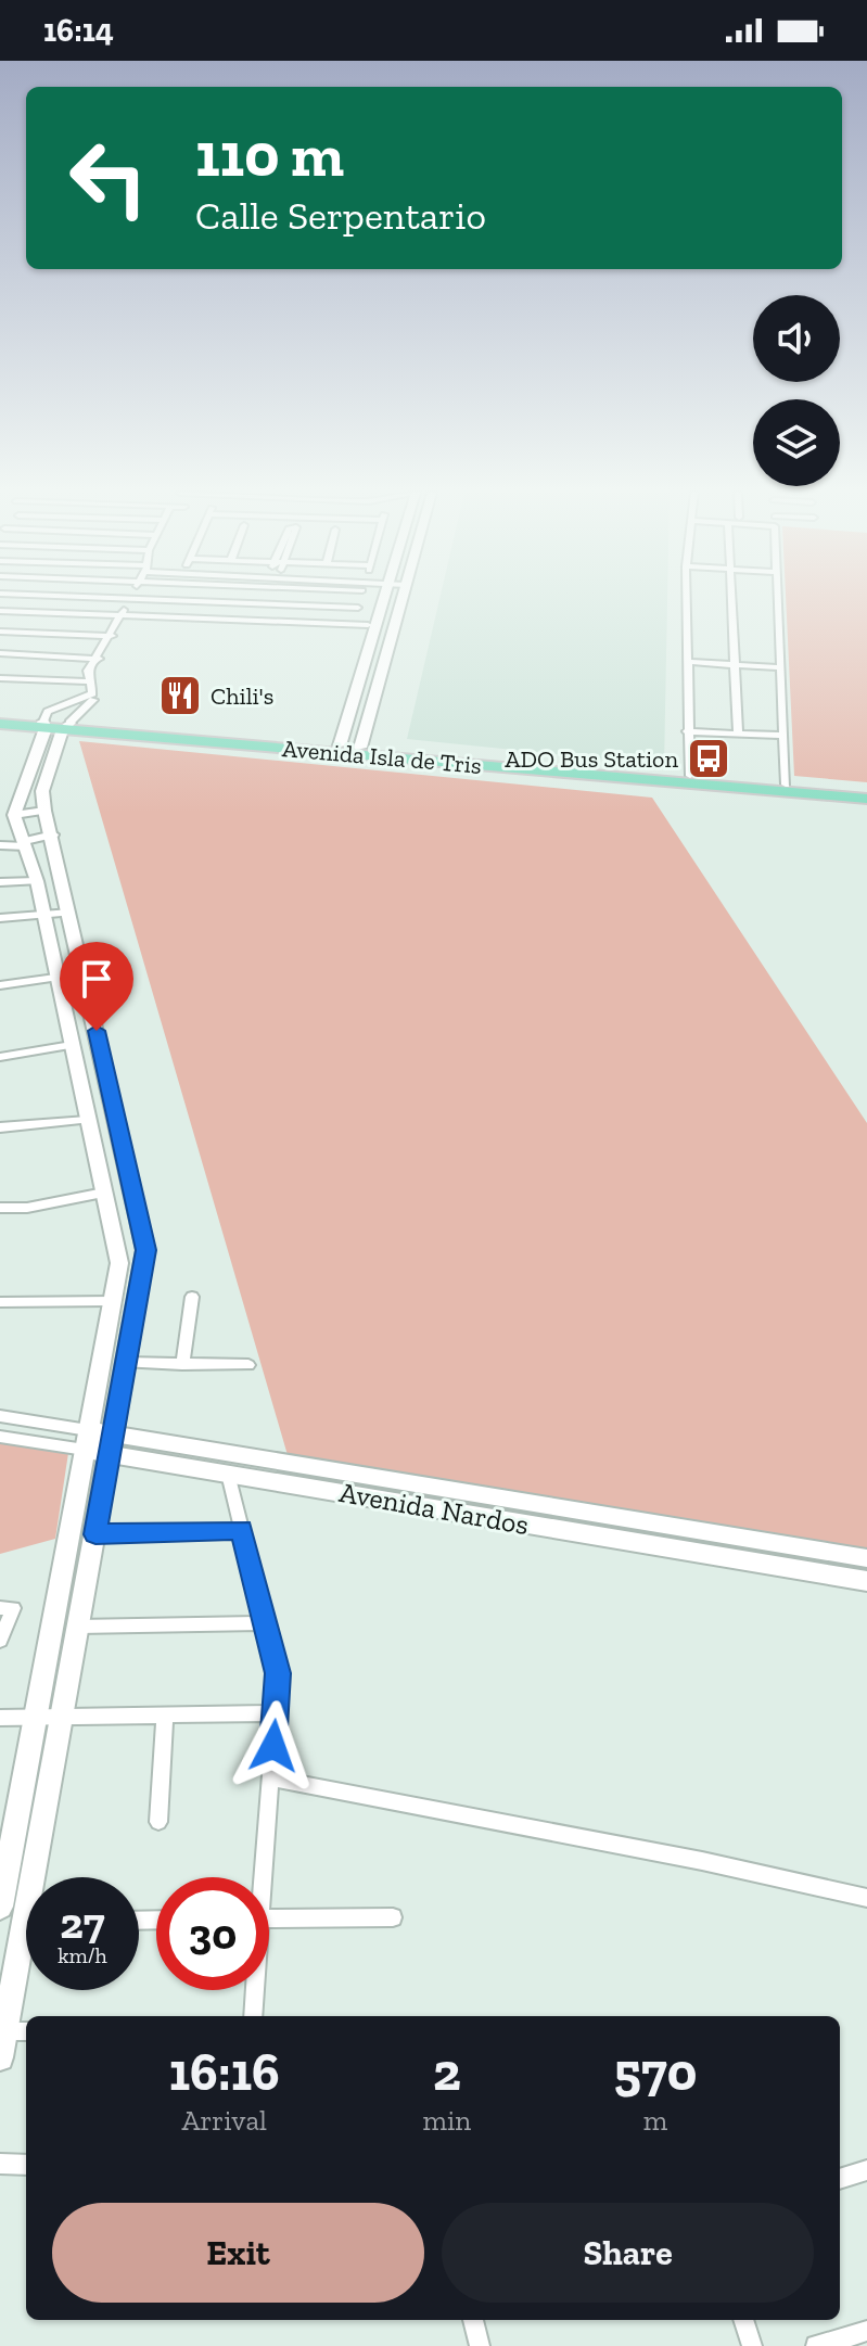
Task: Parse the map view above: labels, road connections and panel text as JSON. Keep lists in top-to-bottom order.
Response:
{
  "streets": {
    "main road": ["Avenida Isla de Tris", "Avenida Nardos"]
  },
  "places": {
    "restaurant": ["Chili's"],
    "bus stop": ["ADO Bus Station"]
  },
  "page": {
    "status": "16:14",
    "turn": ["110 m", "Calle Serpentario"],
    "speed": "27 km/h",
    "limit": "30",
    "eta": [
      "16:16",
      "Arrival",
      "2",
      "min",
      "570",
      "m"
    ],
    "buttons": ["Exit", "Share"]
  }
}
